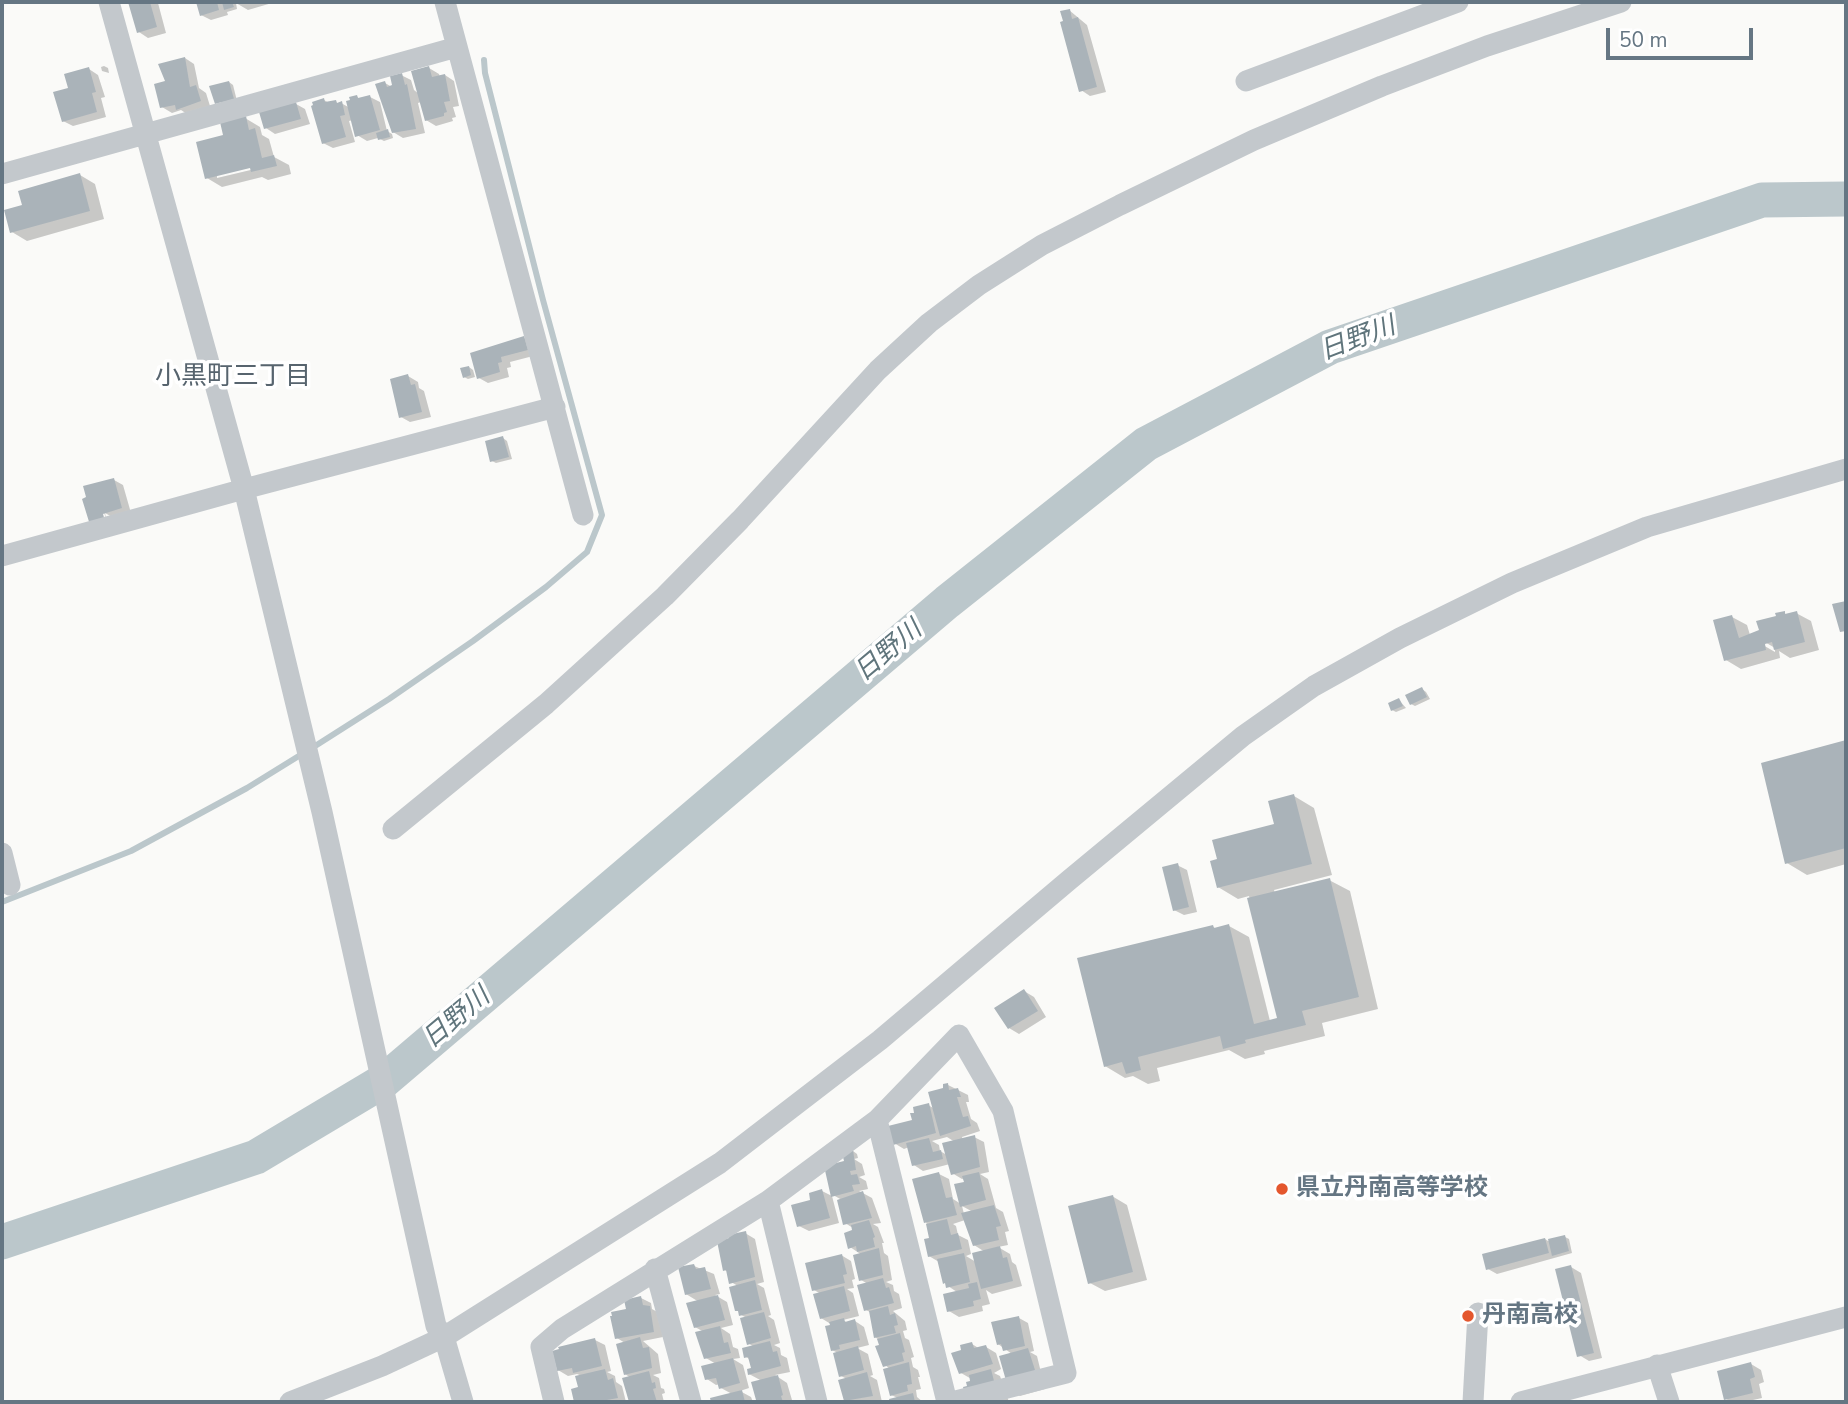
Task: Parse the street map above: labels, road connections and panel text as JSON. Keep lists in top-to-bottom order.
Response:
{
  "districts": ["小黒町三丁目"],
  "water": ["日野川"],
  "places": ["県立丹南高等学校", "丹南高校"],
  "scale_bar": "50 m"
}
